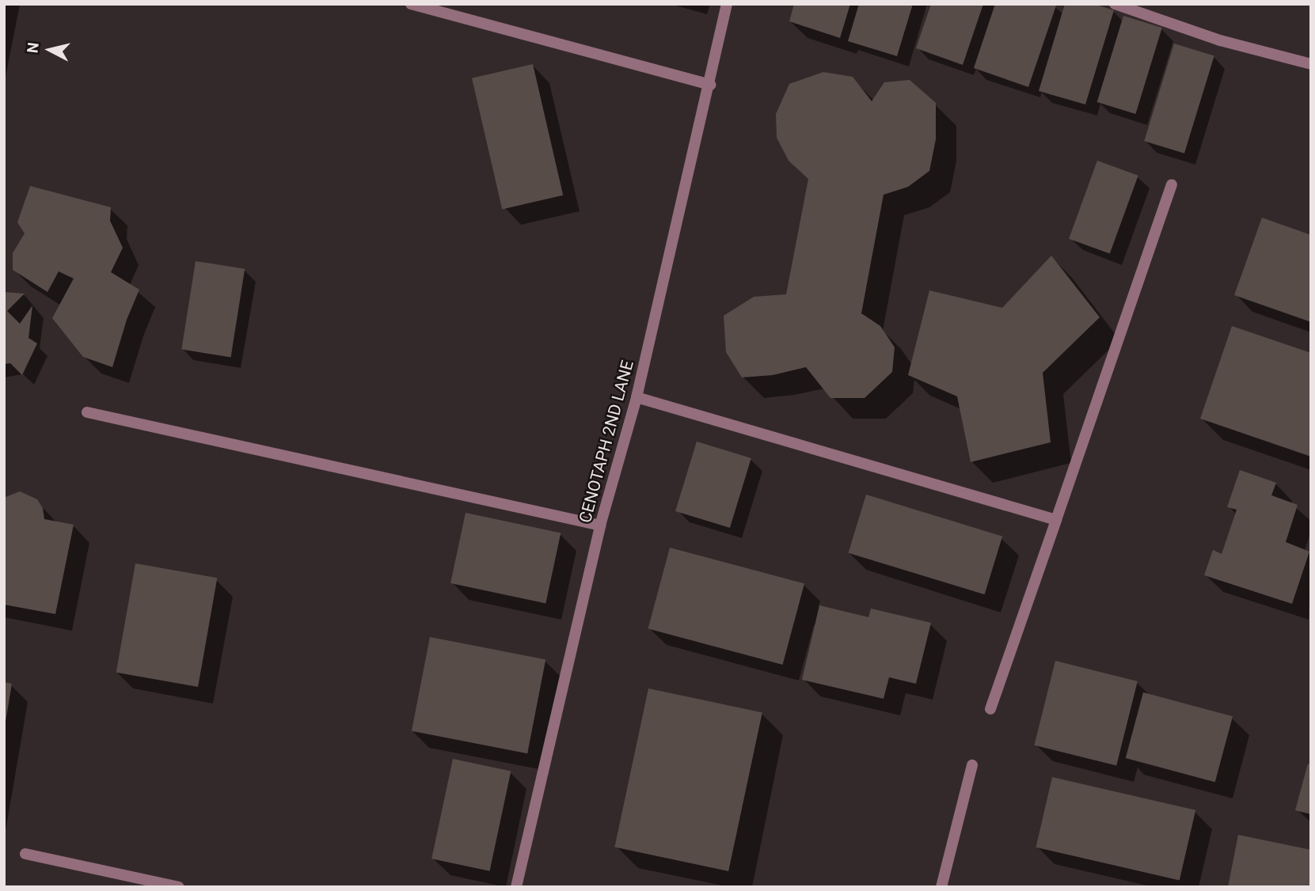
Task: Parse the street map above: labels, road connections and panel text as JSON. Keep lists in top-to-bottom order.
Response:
{
  "streets": {
    "street": ["CENOTAPH 2ND LANE"]
  },
  "north": "left"
}
